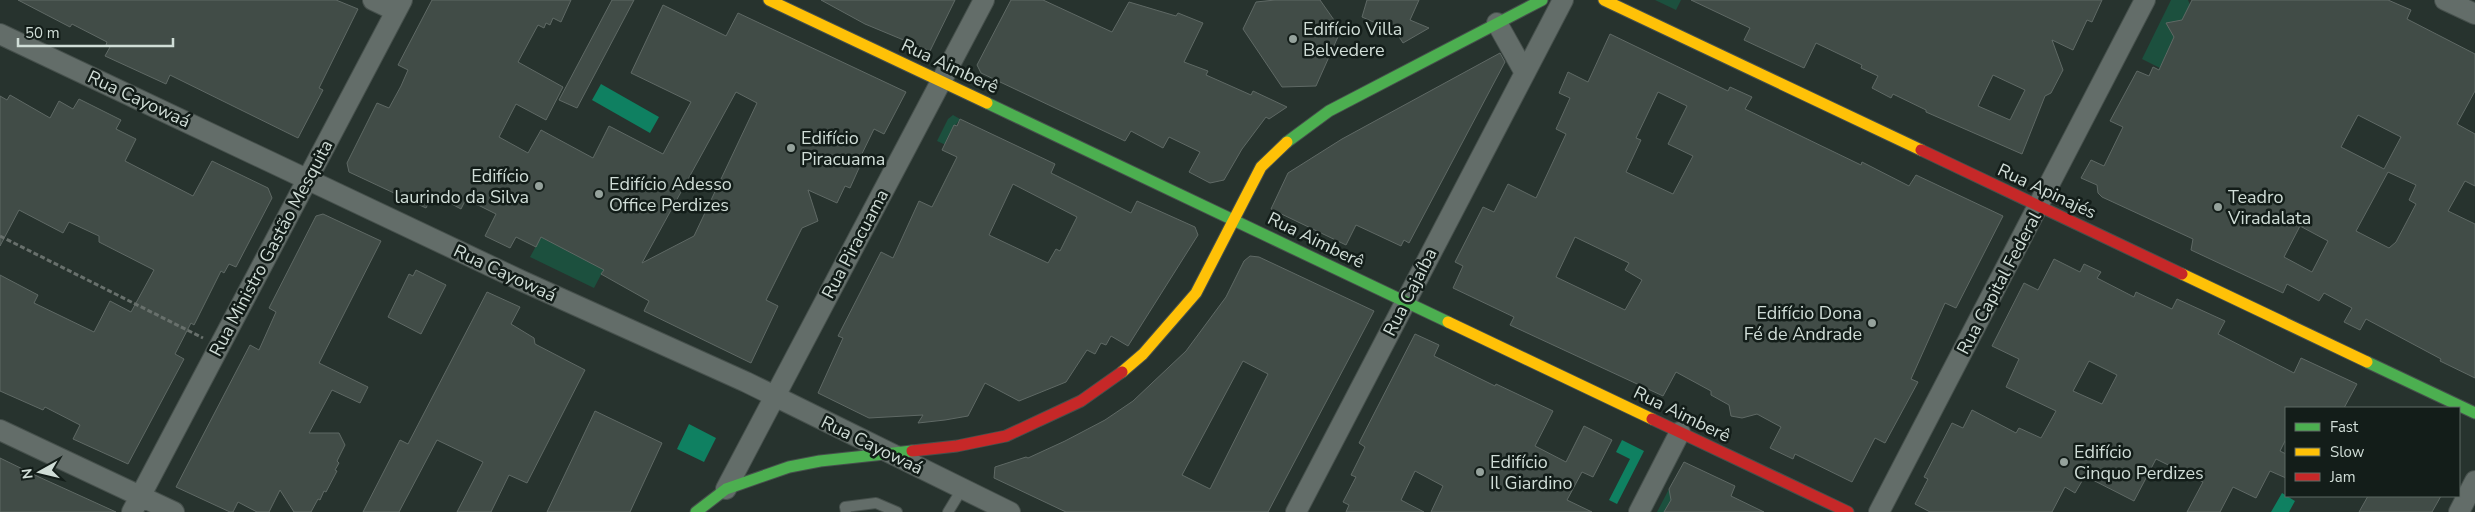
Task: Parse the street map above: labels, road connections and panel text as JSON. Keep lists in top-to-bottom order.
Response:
{
  "streets": {
    "street": [
      "Rua Aimberê",
      "Rua Cayowaá",
      "Rua Apinajés",
      "Rua Piracuama",
      "Rua Ministro Gastão Mesquita",
      "Rua Capital Federal",
      "Rua Cajaíba"
    ]
  },
  "crossings": [
    ["Rua Aimberê", "Rua Piracuama"],
    ["Rua Aimberê", "Rua Cajaíba"],
    ["Rua Cayowaá", "Rua Piracuama"],
    ["Rua Cayowaá", "Rua Ministro Gastão Mesquita"],
    ["Rua Apinajés", "Rua Capital Federal"]
  ],
  "places": [
    "Edifício Villa Belvedere",
    "Edifício Piracuama",
    "Edifício laurindo da Silva",
    "Edifício Adesso Office Perdizes",
    "Teadro Viradalata",
    "Edifício Dona Fé de Andrade",
    "Edifício Cinquo Perdizes",
    "Edifício Il Giardino"
  ],
  "legend": ["Fast", "Slow", "Jam"],
  "scale_bar": "50 m",
  "north": "left"
}
